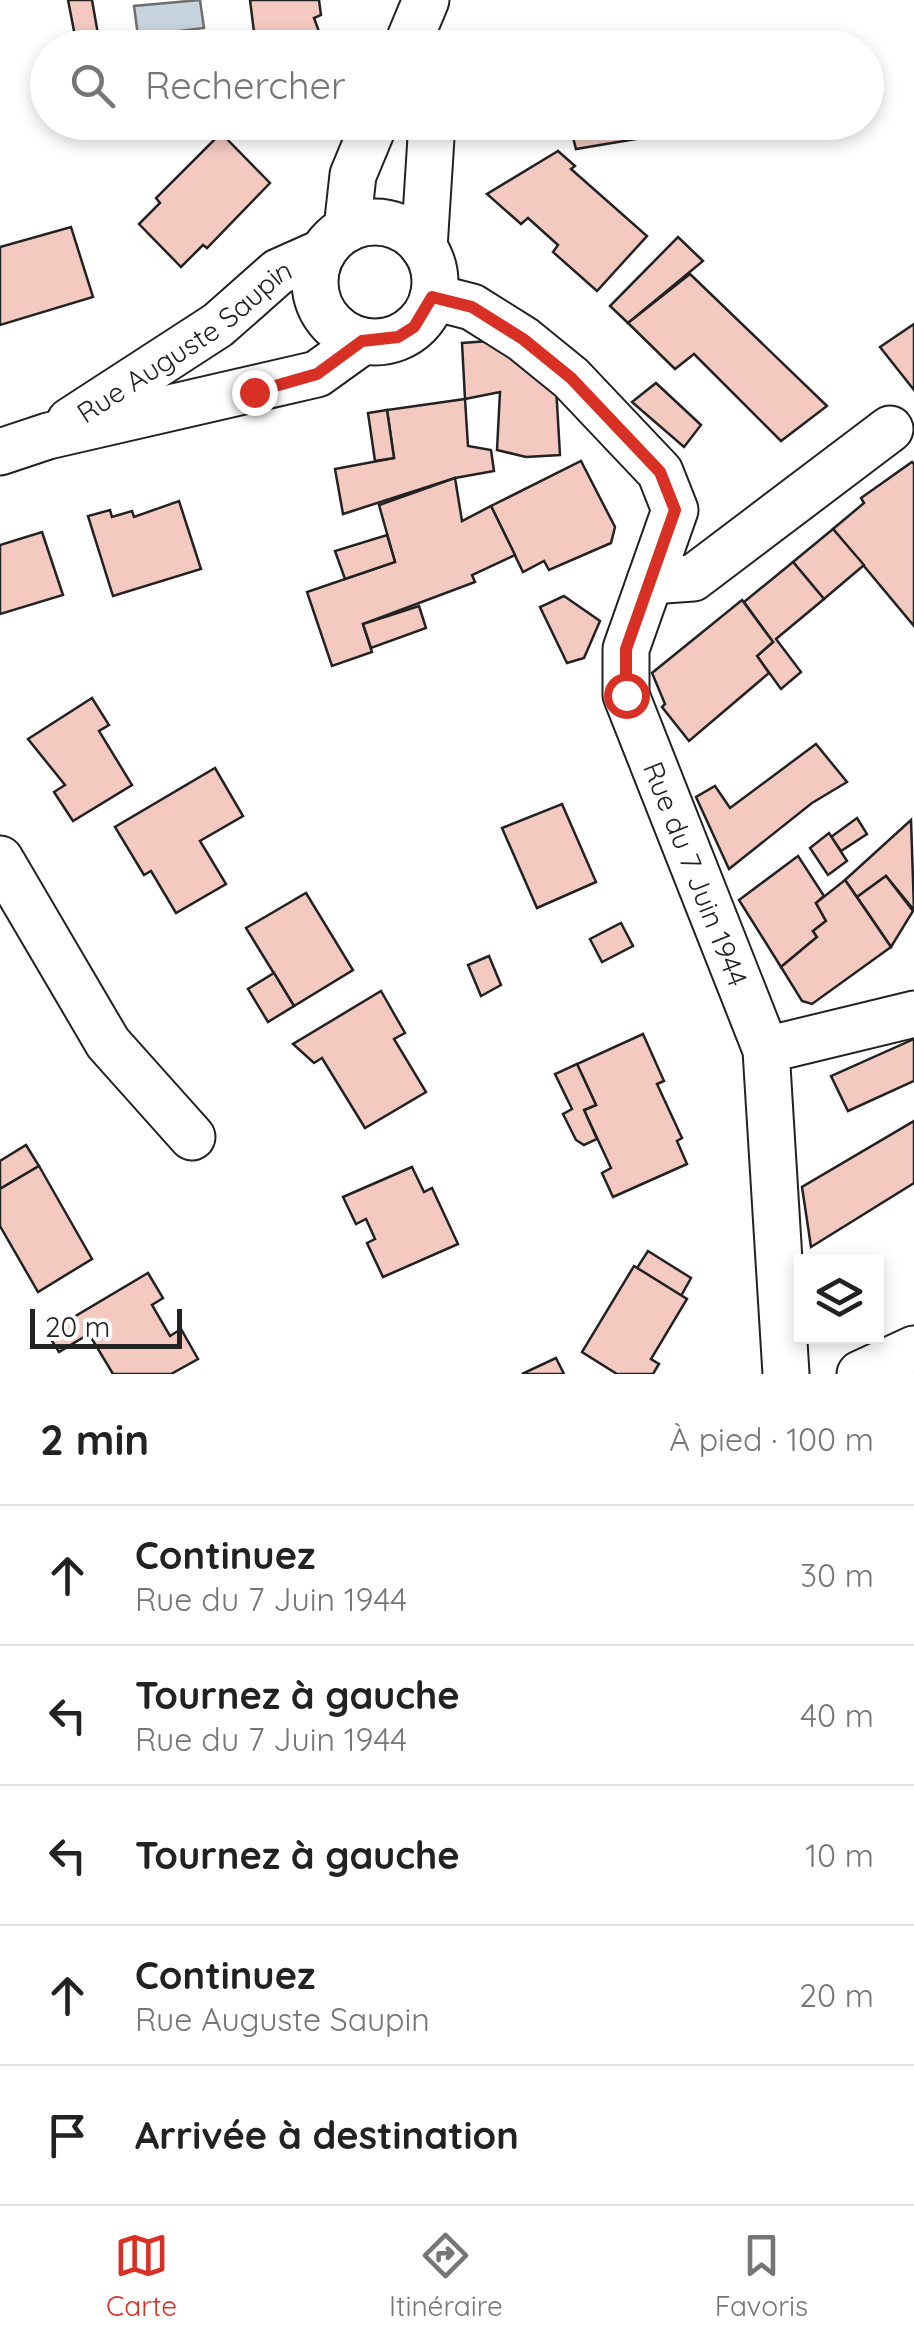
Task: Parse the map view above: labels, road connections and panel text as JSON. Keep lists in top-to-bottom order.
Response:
{
  "streets": {
    "street": ["Rue Auguste Saupin", "Rue du 7 Juin 1944"]
  },
  "crossings": [
    ["Rue Auguste Saupin", "Rue du 7 Juin 1944"]
  ],
  "scale_bar": "20 m",
  "page": {
    "search": "Rechercher",
    "scale": "20 m",
    "heading": ["2 min", "À pied · 100 m"],
    "list": [
      ["Continuez", "Rue du 7 Juin 1944", "30 m"],
      ["Tournez à gauche", "Rue du 7 Juin 1944", "40 m"],
      ["Tournez à gauche", "10 m"],
      ["Continuez", "Rue Auguste Saupin", "20 m"],
      "Arrivée à destination"
    ],
    "nav": ["Carte", "Itinéraire", "Favoris"]
  }
}
